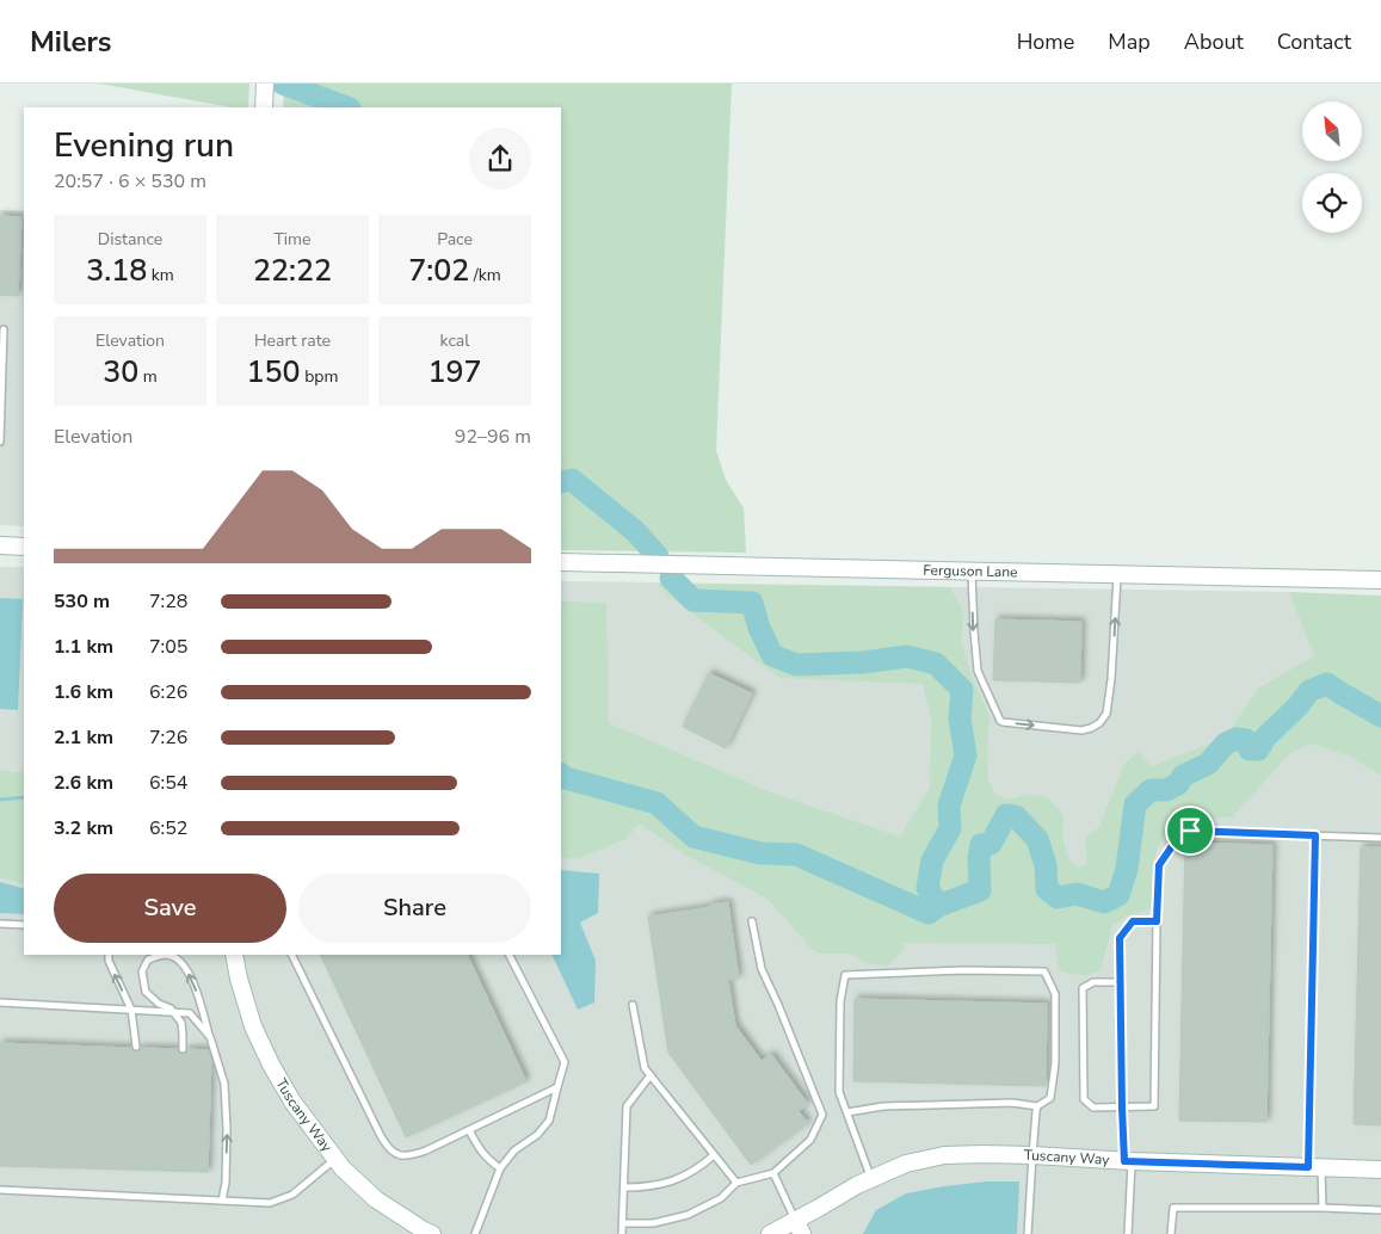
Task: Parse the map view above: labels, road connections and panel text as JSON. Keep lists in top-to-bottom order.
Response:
{
  "streets": {
    "street": ["Ferguson Lane", "Tuscany Way"]
  },
  "north": "top left",
  "page": {
    "header": "Milers",
    "nav": [
      "Home",
      "Map",
      "About",
      "Contact"
    ],
    "heading": ["Evening run", "20:57 · 6 × 530 m"],
    "stats": [
      ["Distance", "3.18 km"],
      ["Time", "22:22"],
      ["Pace", "7:02 /km"],
      ["Elevation", "30 m"],
      ["Heart rate", "150 bpm"],
      ["kcal", "197"]
    ],
    "chart": ["Elevation", "92–96 m"],
    "list": [
      {
        "name": "530 m",
        "note": "7:28"
      },
      {
        "name": "1.1 km",
        "note": "7:05"
      },
      {
        "name": "1.6 km",
        "note": "6:26"
      },
      {
        "name": "2.1 km",
        "note": "7:26"
      },
      {
        "name": "2.6 km",
        "note": "6:54"
      },
      {
        "name": "3.2 km",
        "note": "6:52"
      }
    ],
    "buttons": ["Save", "Share"]
  }
}
